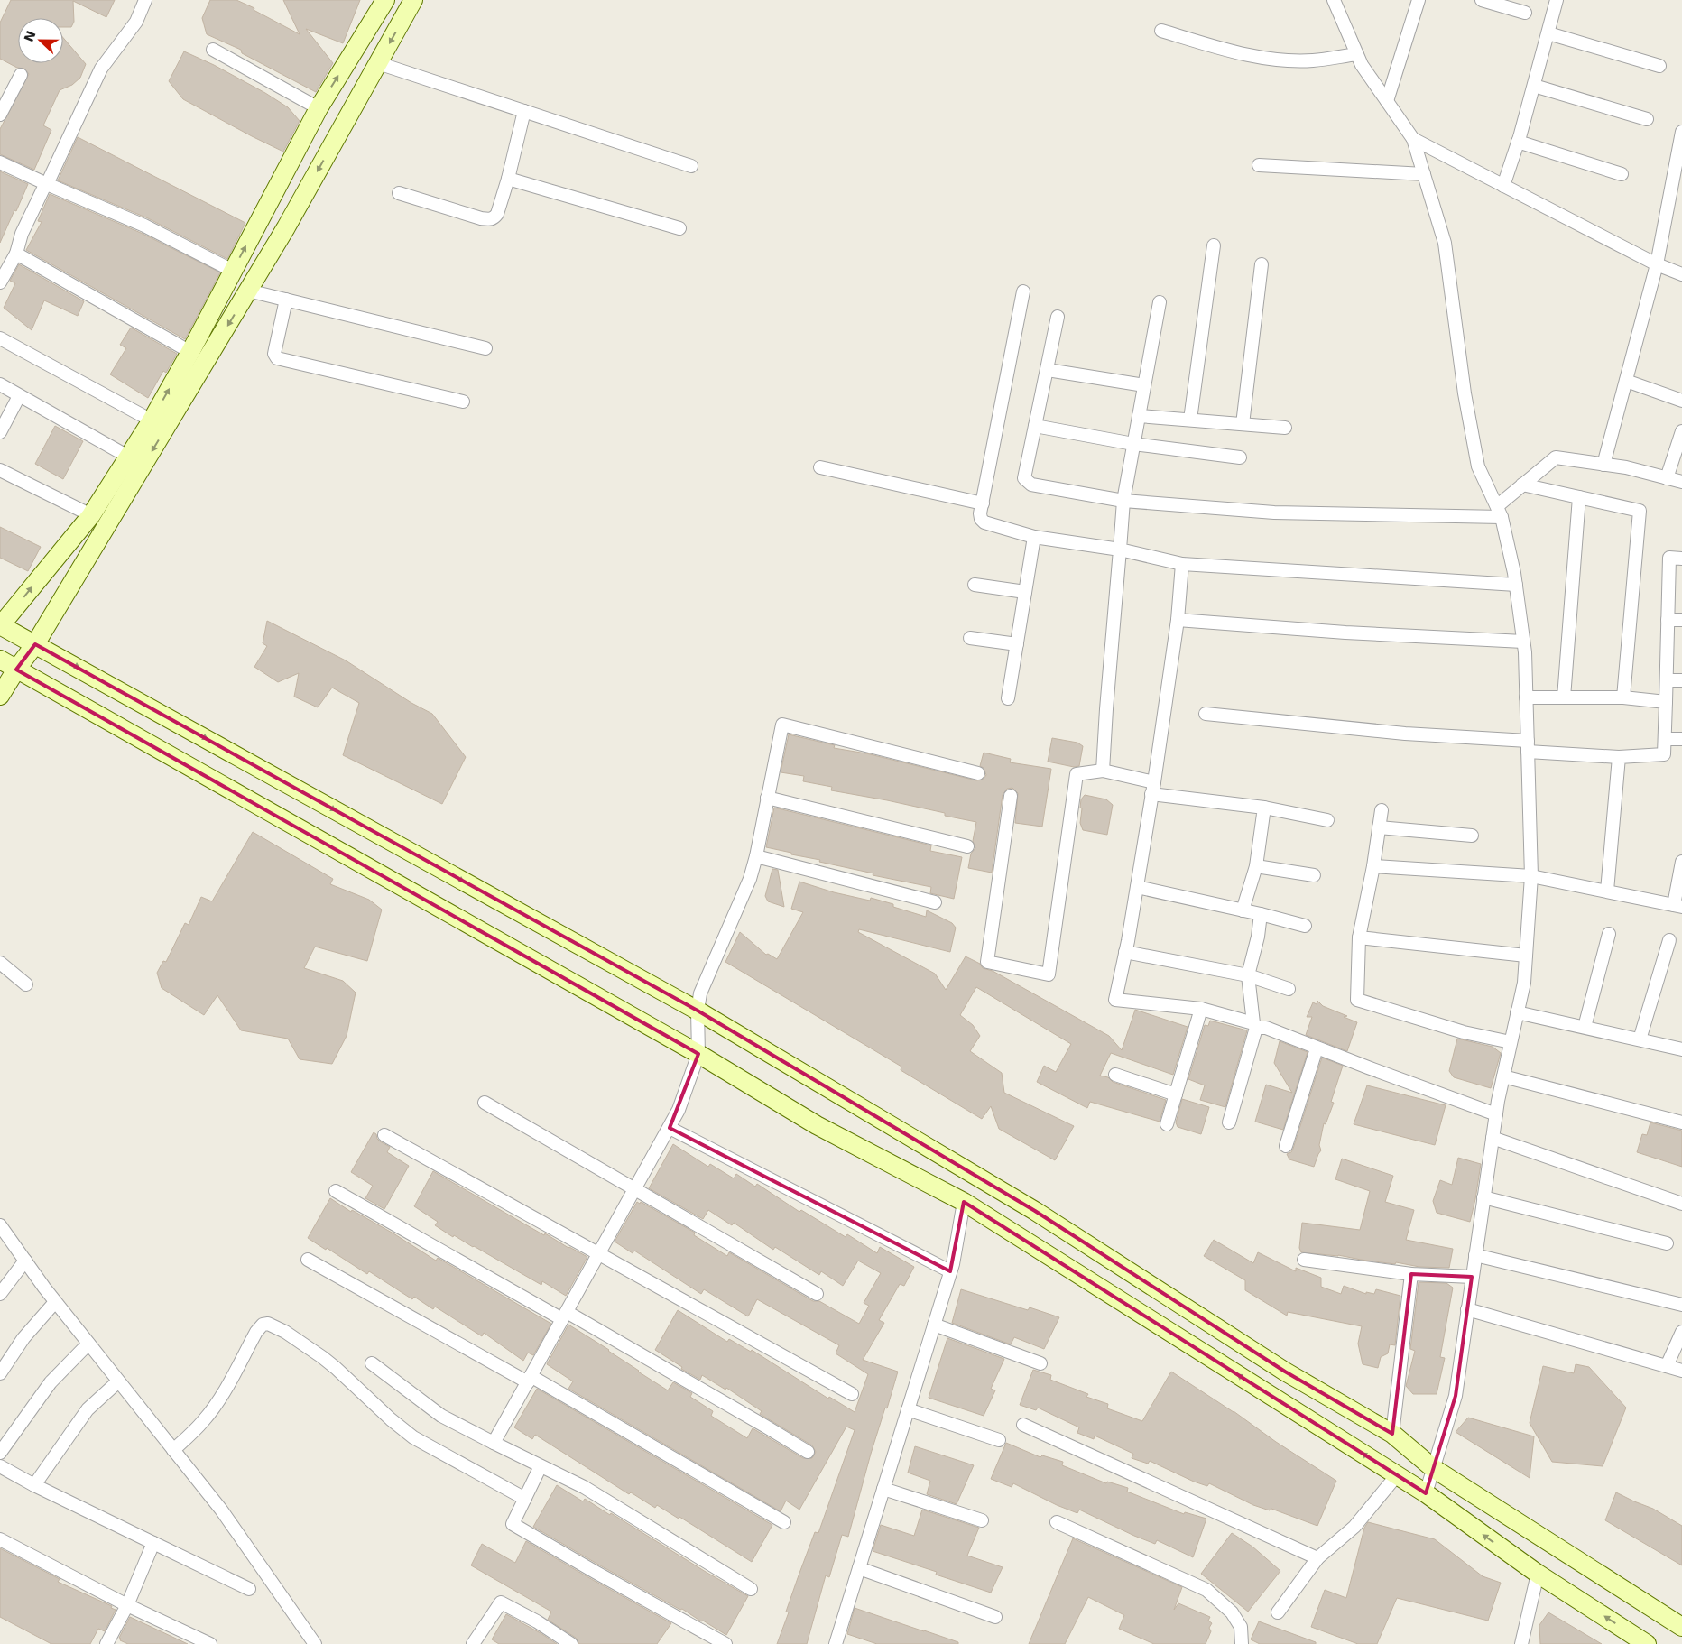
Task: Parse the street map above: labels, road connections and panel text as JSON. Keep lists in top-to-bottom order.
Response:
{
  "north": "left"
}
